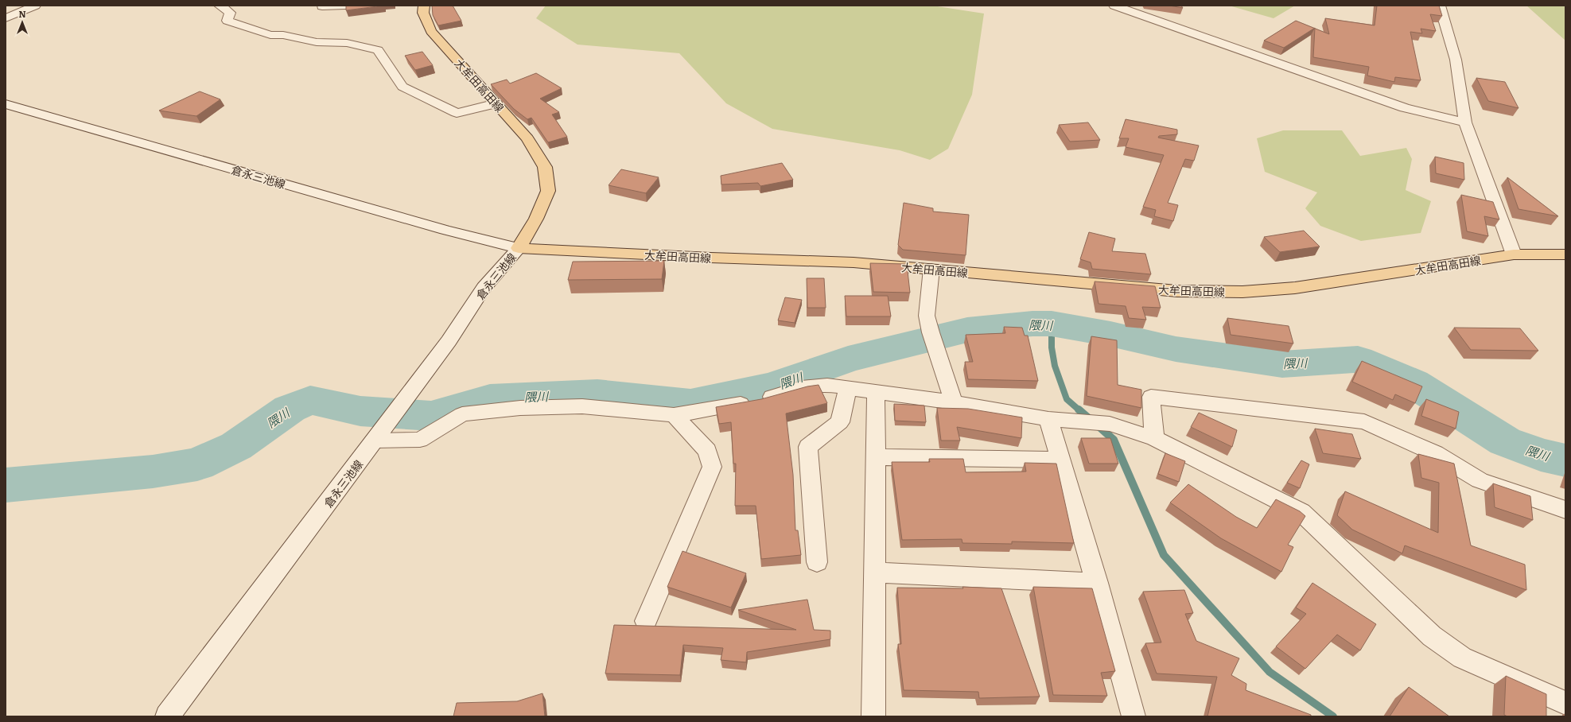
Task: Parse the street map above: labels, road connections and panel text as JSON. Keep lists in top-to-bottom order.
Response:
{
  "streets": {
    "main road": ["大牟田高田線"],
    "street": ["倉永三池線"]
  },
  "crossings": [
    ["大牟田高田線", "倉永三池線"]
  ],
  "water": ["隈川"],
  "north": "top"
}
